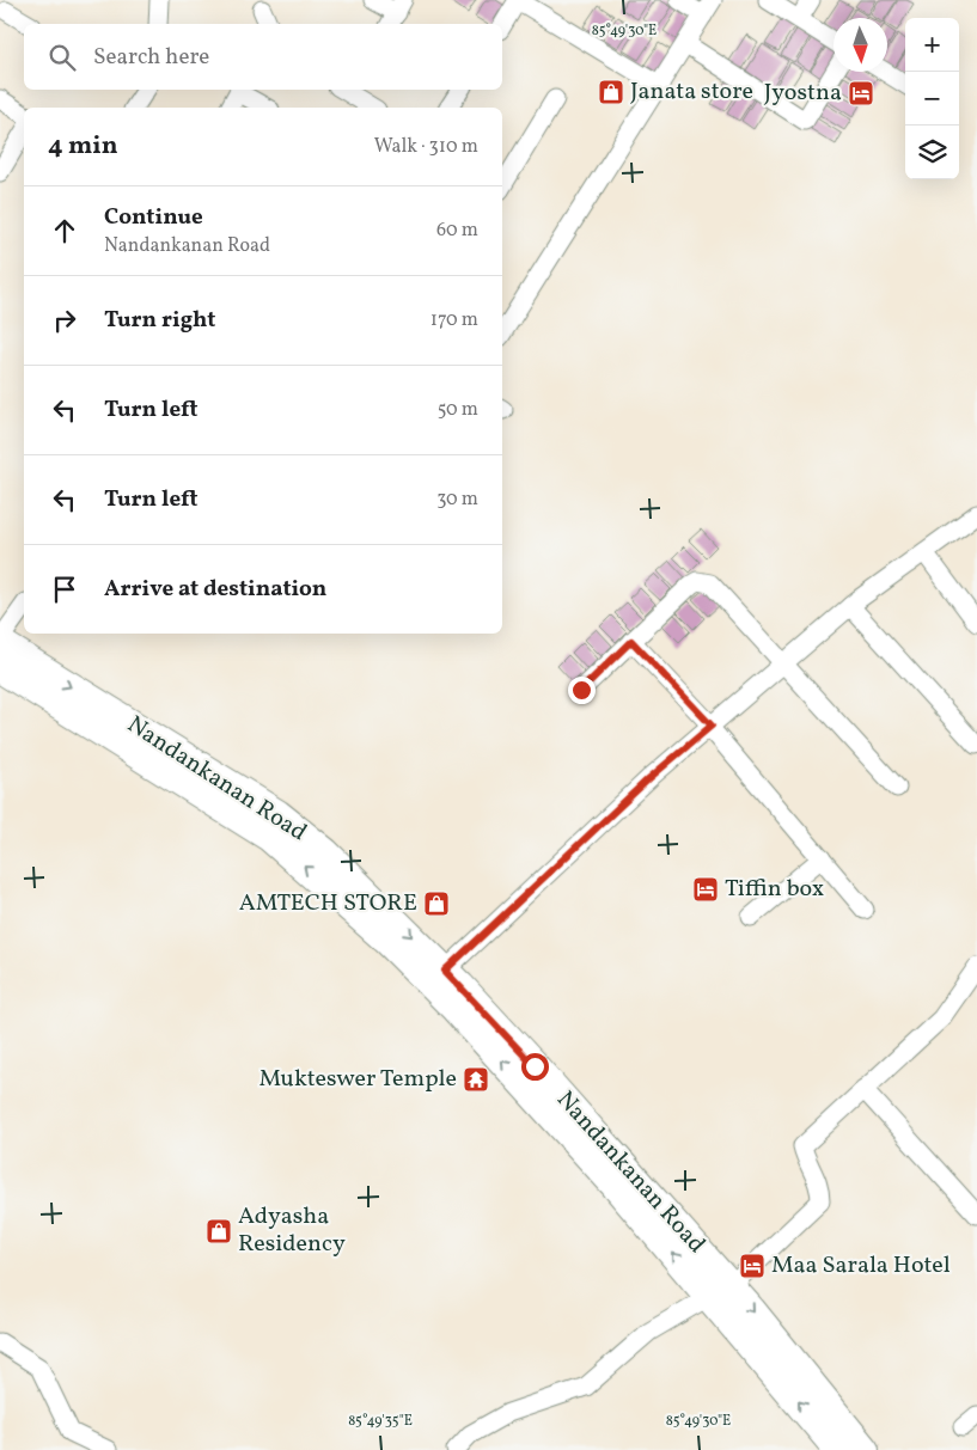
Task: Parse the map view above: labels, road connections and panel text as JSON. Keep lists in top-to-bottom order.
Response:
{
  "streets": {
    "main road": ["Nandankanan Road"]
  },
  "places": {
    "shop": ["Janata store", "AMTECH STORE", "Adyasha Residency"],
    "hotel": ["Jyostna", "Tiffin box", "Maa Sarala Hotel"],
    "temple": ["Mukteswer Temple"]
  },
  "north": "bottom",
  "page": {
    "map_buttons": ["+", "−"],
    "search": "Search here",
    "heading": ["4 min", "Walk · 310 m"],
    "list": [
      ["Continue", "Nandankanan Road", "60 m"],
      ["Turn right", "170 m"],
      ["Turn left", "50 m"],
      ["Turn left", "30 m"],
      "Arrive at destination"
    ]
  },
  "coordinates": ["85°49'30\"E", "85°49'35\"E"]
}
